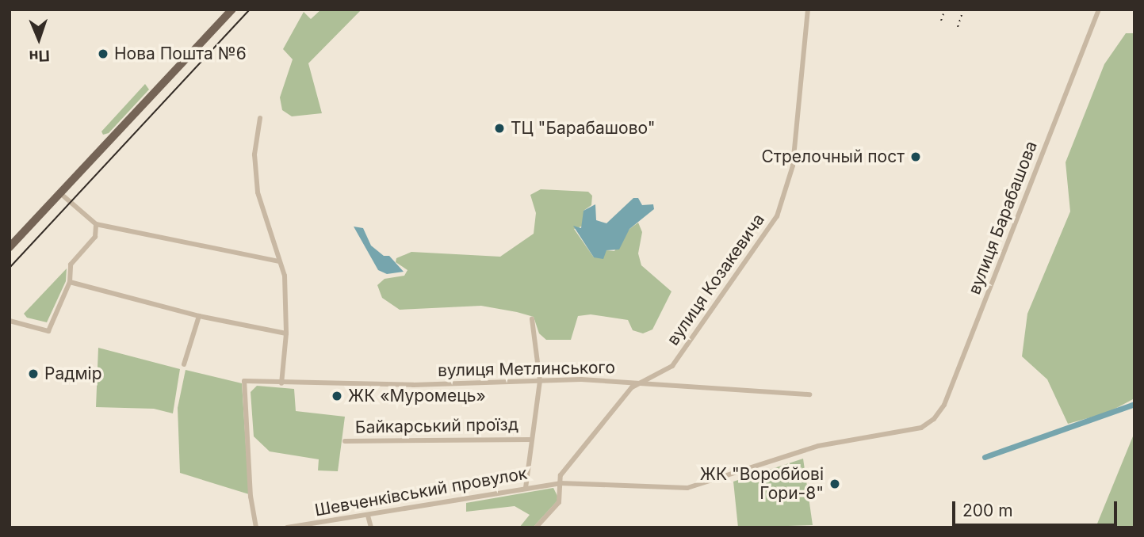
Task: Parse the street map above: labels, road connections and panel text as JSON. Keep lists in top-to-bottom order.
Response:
{
  "streets": {
    "street": [
      "вулиця Барабашова",
      "вулиця Козакевича",
      "вулиця Метлинського",
      "Байкарський проїзд",
      "Шевченківський провулок"
    ]
  },
  "crossings": [
    ["вулиця Барабашова", "Шевченківський провулок"],
    ["вулиця Козакевича", "вулиця Метлинського"]
  ],
  "places": [
    "Нова Пошта №6",
    "ТЦ \"Барабашово\"",
    "Стрелочный пост",
    "Радмір",
    "ЖК «Муромець»",
    "ЖК \"Воробйові Гори-8\""
  ],
  "scale_bar": "200 m",
  "north": "bottom"
}
